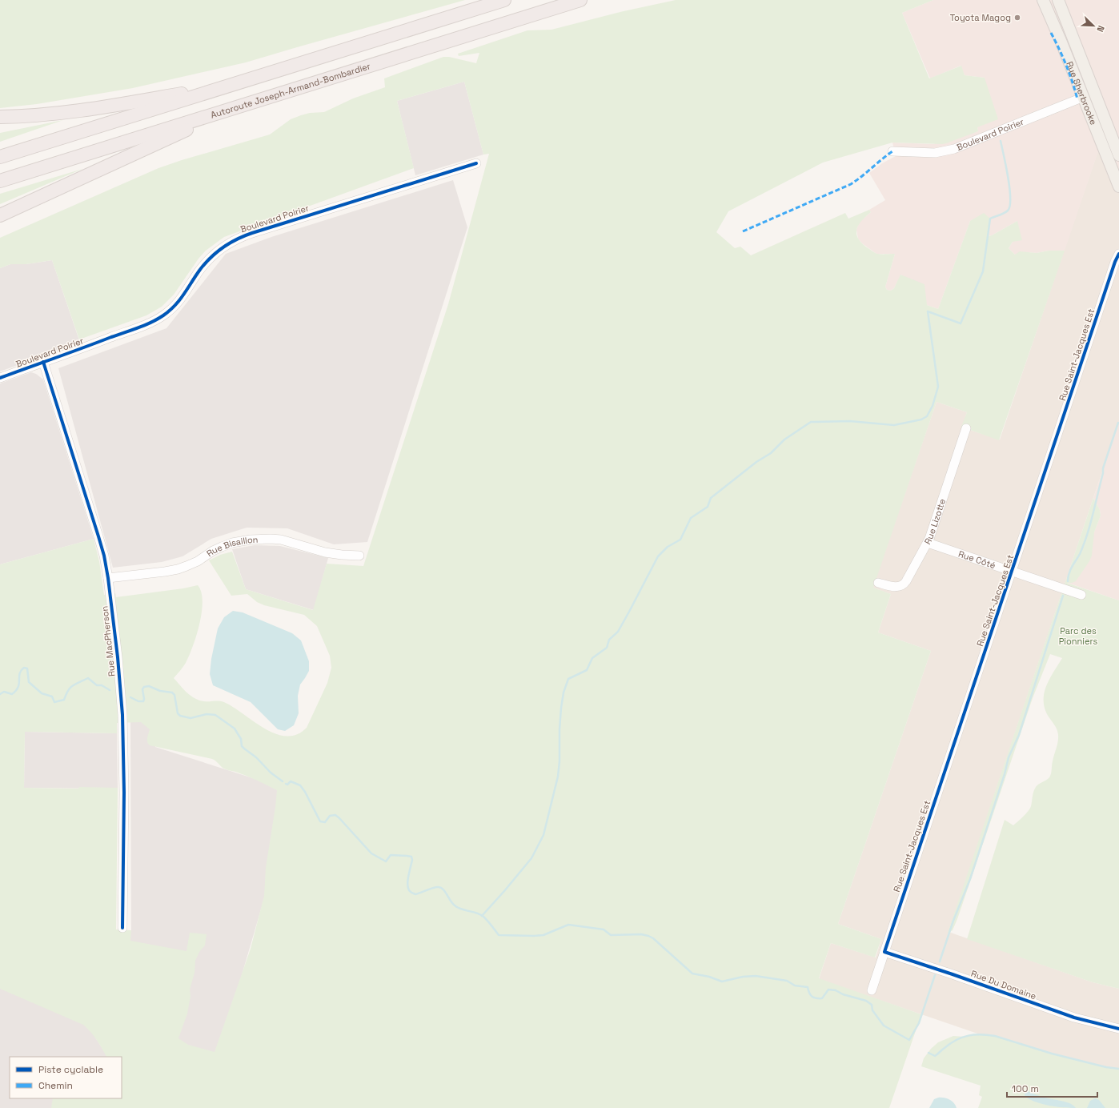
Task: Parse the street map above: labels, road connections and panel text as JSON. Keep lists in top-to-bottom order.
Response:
{
  "streets": {
    "highway": ["Autoroute Joseph-Armand-Bombardier"],
    "main road": ["Rue Sherbrooke"],
    "street": [
      "Boulevard Poirier",
      "Rue Saint-Jacques Est",
      "Rue Lizotte",
      "Rue Bisaillon",
      "Rue Côté",
      "Rue MacPherson",
      "Rue Du Domaine"
    ]
  },
  "crossings": [
    ["Rue Sherbrooke", "Boulevard Poirier"],
    ["Boulevard Poirier", "Rue MacPherson"],
    ["Rue Saint-Jacques Est", "Rue Côté"],
    ["Rue Saint-Jacques Est", "Rue Du Domaine"],
    ["Rue Lizotte", "Rue Côté"],
    ["Rue Bisaillon", "Rue MacPherson"]
  ],
  "parks": ["Parc des Pionniers"],
  "places": ["Toyota Magog"],
  "legend": ["Piste cyclable", "Chemin"],
  "scale_bar": "100 m",
  "north": "bottom right"
}
